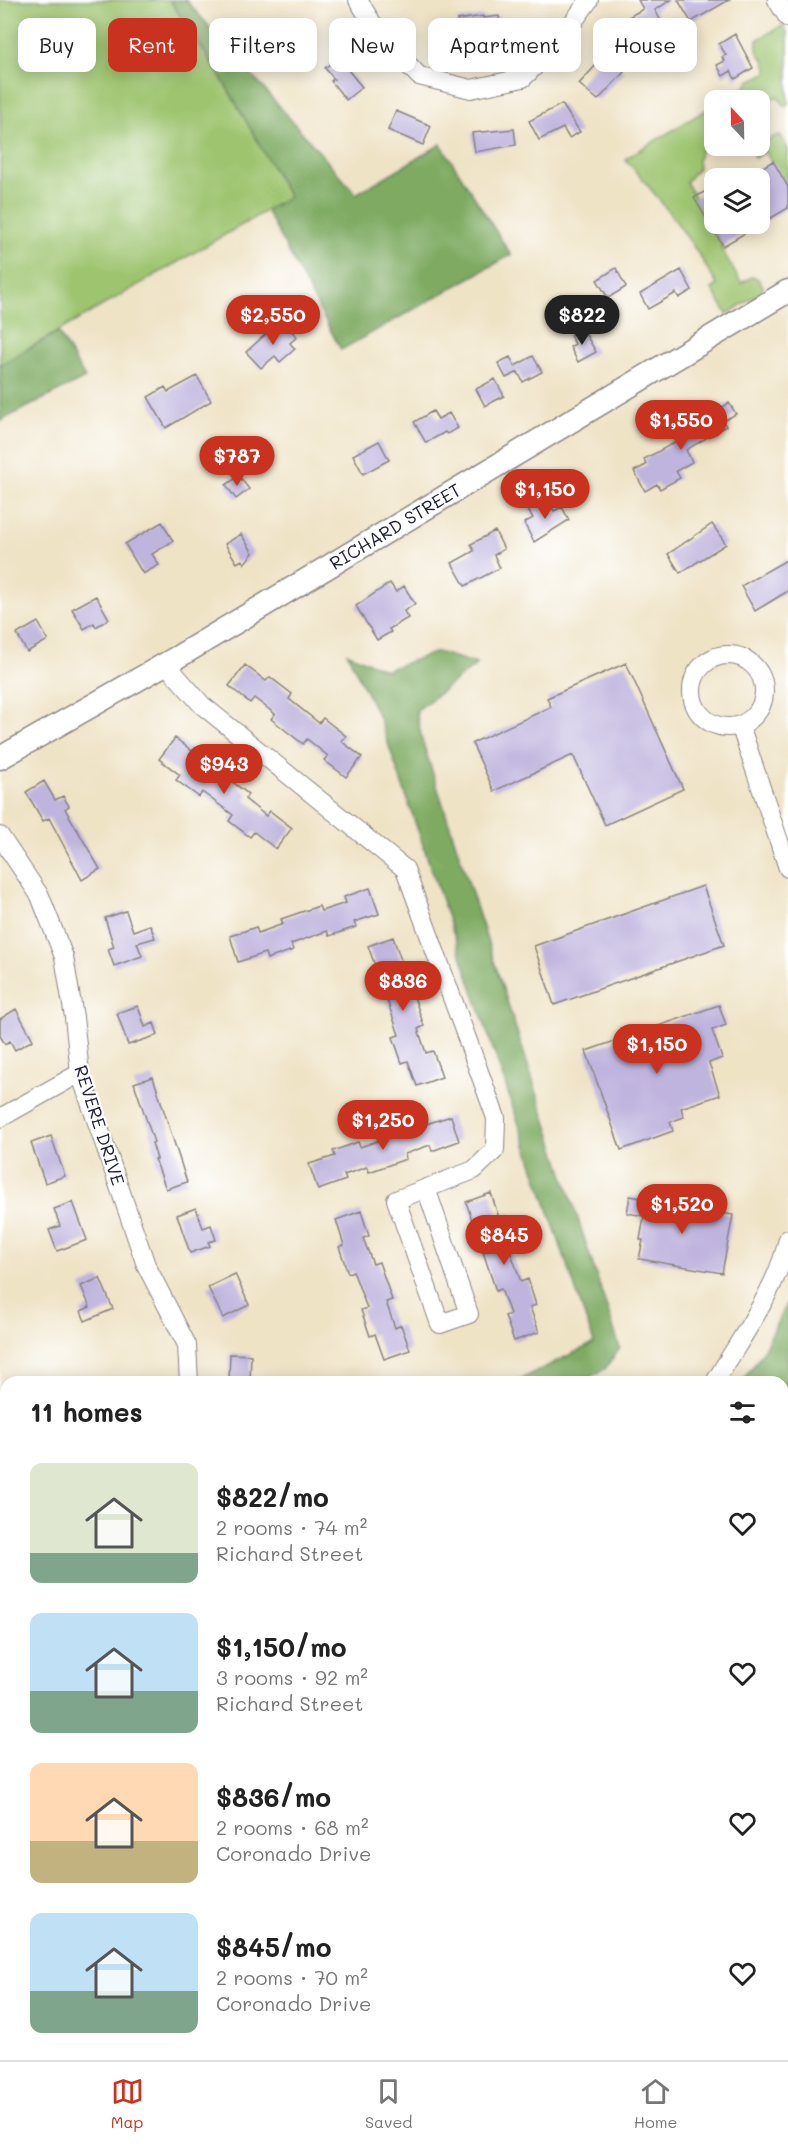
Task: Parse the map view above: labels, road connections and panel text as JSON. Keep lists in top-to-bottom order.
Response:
{
  "streets": {
    "street": ["RICHARD STREET", "REVERE DRIVE"]
  },
  "north": "top",
  "page": {
    "chip": [
      "Buy",
      "Rent",
      "Filters",
      "New",
      "Apartment",
      "House"
    ],
    "price": [
      "$2,550",
      "$822",
      "$1,550",
      "$787",
      "$1,150",
      "$943",
      "$836",
      "$1,150",
      "$1,250",
      "$1,520",
      "$845"
    ],
    "heading": "11 homes",
    "list": [
      {
        "name": "$822/mo",
        "note": "2 rooms · 74 m² · Richard Street"
      },
      {
        "name": "$1,150/mo",
        "note": "3 rooms · 92 m² · Richard Street"
      },
      {
        "name": "$836/mo",
        "note": "2 rooms · 68 m² · Coronado Drive"
      },
      {
        "name": "$845/mo",
        "note": "2 rooms · 70 m² · Coronado Drive"
      }
    ],
    "tabs": ["Map", "Saved", "Home"]
  }
}
